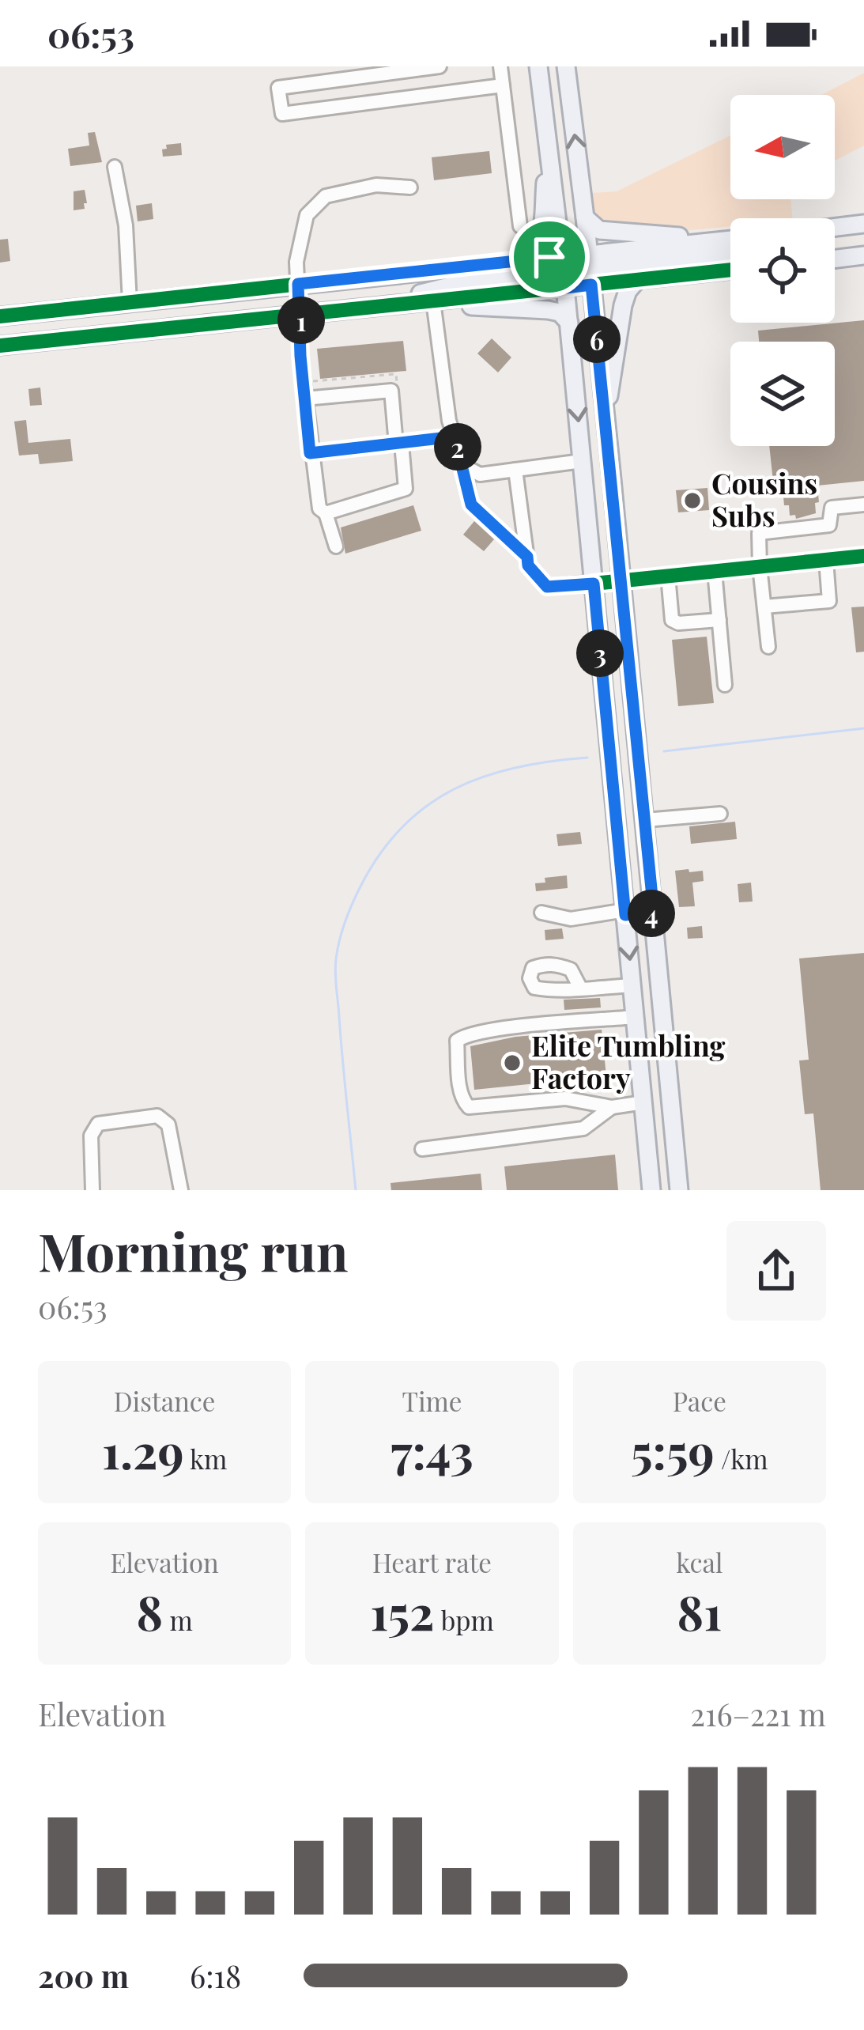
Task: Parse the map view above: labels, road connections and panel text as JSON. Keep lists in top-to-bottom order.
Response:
{
  "places": ["Cousins Subs", "Elite Tumbling Factory"],
  "north": "left",
  "page": {
    "status": "06:53",
    "pins": [
      "1",
      "6",
      "2",
      "3",
      "4"
    ],
    "heading": ["Morning run", "06:53"],
    "stats": [
      ["Distance", "1.29 km"],
      ["Time", "7:43"],
      ["Pace", "5:59 /km"],
      ["Elevation", "8 m"],
      ["Heart rate", "152 bpm"],
      ["kcal", "81"]
    ],
    "chart": ["Elevation", "216–221 m"],
    "list": [
      {
        "name": "200 m",
        "note": "6:18"
      }
    ]
  }
}
